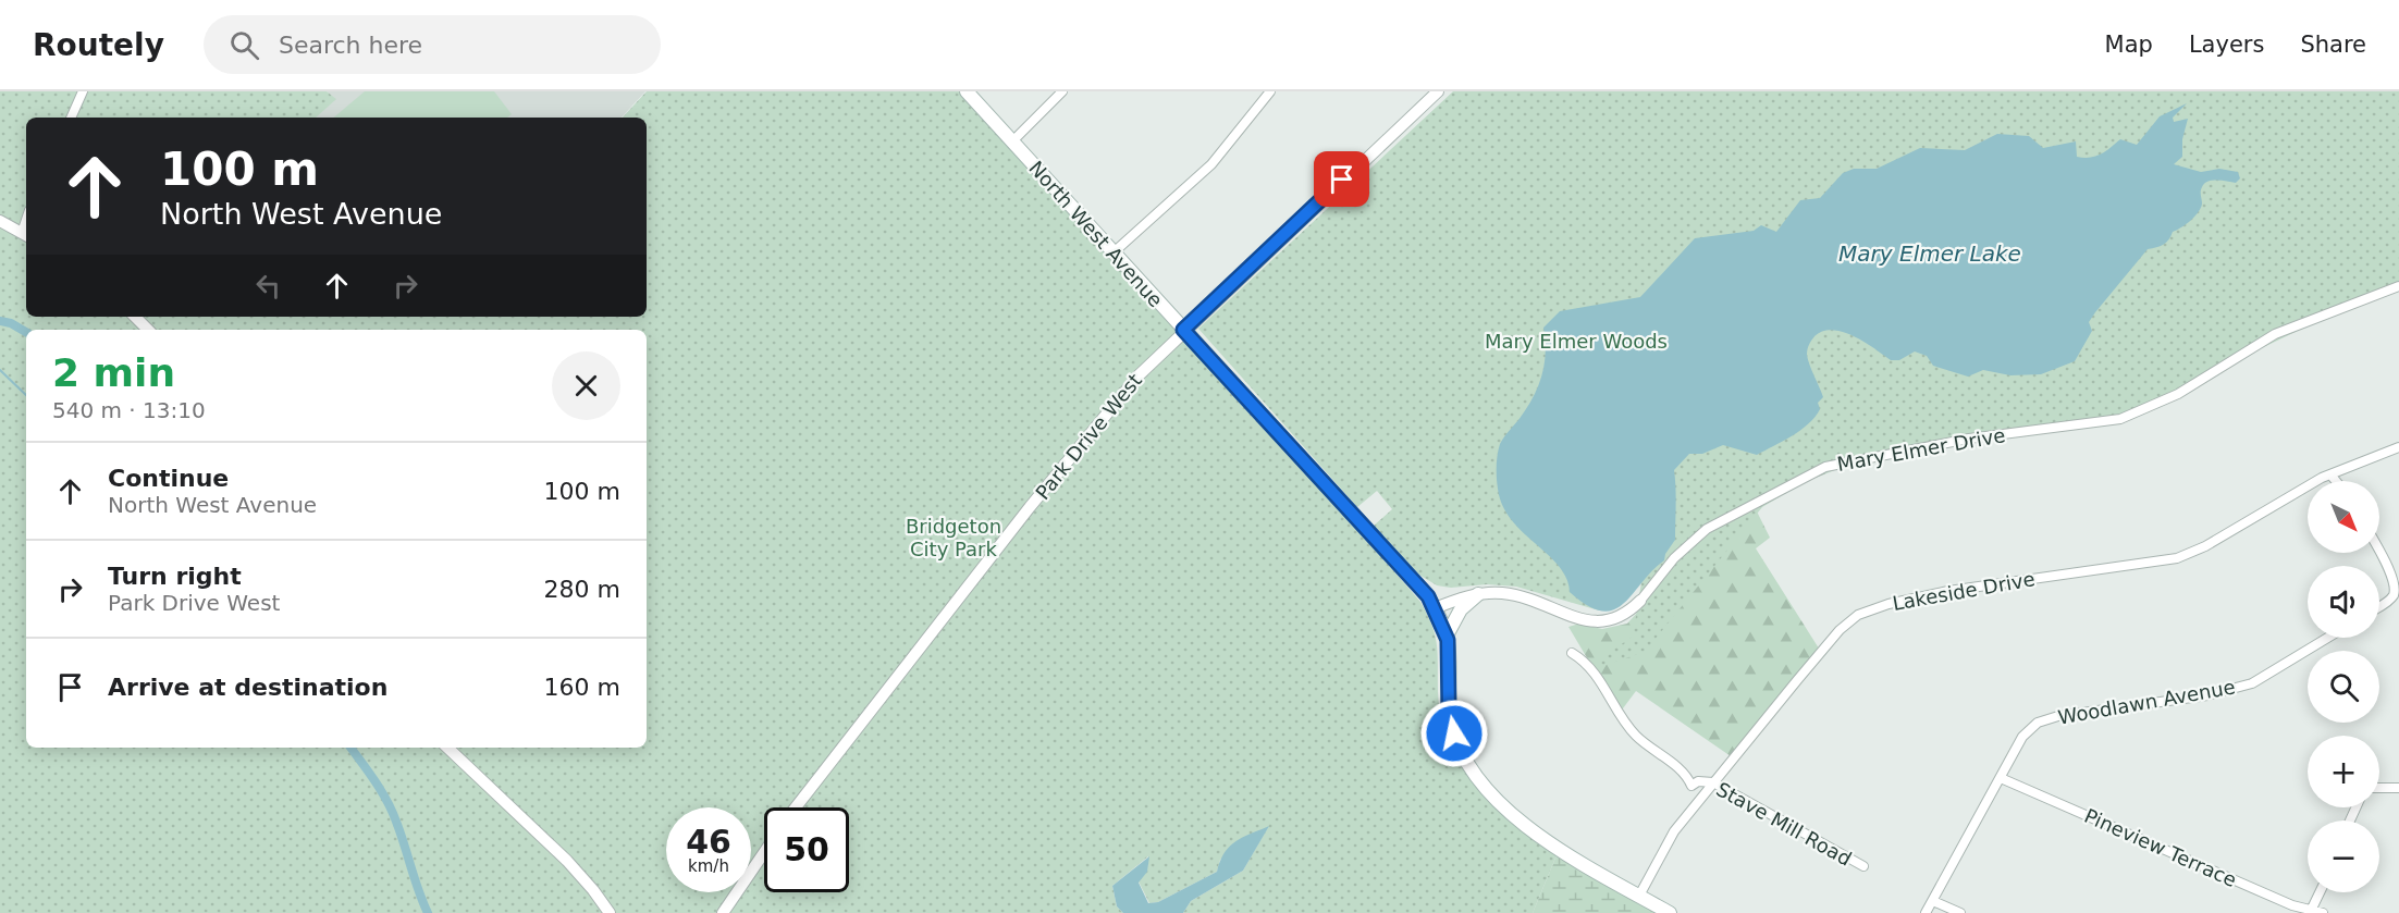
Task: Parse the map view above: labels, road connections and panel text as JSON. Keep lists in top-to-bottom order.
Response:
{
  "streets": {
    "main road": ["North West Avenue"],
    "street": [
      "Park Drive West",
      "Mary Elmer Drive",
      "Lakeside Drive",
      "Woodlawn Avenue",
      "Stave Mill Road",
      "Pineview Terrace"
    ]
  },
  "crossings": [
    ["North West Avenue", "Park Drive West"],
    ["North West Avenue", "Mary Elmer Drive"],
    ["Lakeside Drive", "Stave Mill Road"],
    ["Woodlawn Avenue", "Pineview Terrace"]
  ],
  "water": ["Mary Elmer Lake"],
  "parks": ["Mary Elmer Woods", "Bridgeton City Park"],
  "north": "bottom right",
  "page": {
    "header": "Routely",
    "search": "Search here",
    "nav": ["Map", "Layers", "Share"],
    "turn": ["100 m", "North West Avenue"],
    "heading": ["2 min", "540 m · 13:10"],
    "list": [
      {
        "name": "Continue",
        "note": "North West Avenue",
        "value": "100 m"
      },
      {
        "name": "Turn right",
        "note": "Park Drive West",
        "value": "280 m"
      },
      {
        "name": "Arrive at destination",
        "value": "160 m"
      }
    ],
    "map_buttons": ["+", "−"],
    "speed": "46 km/h",
    "limit": "50"
  }
}
